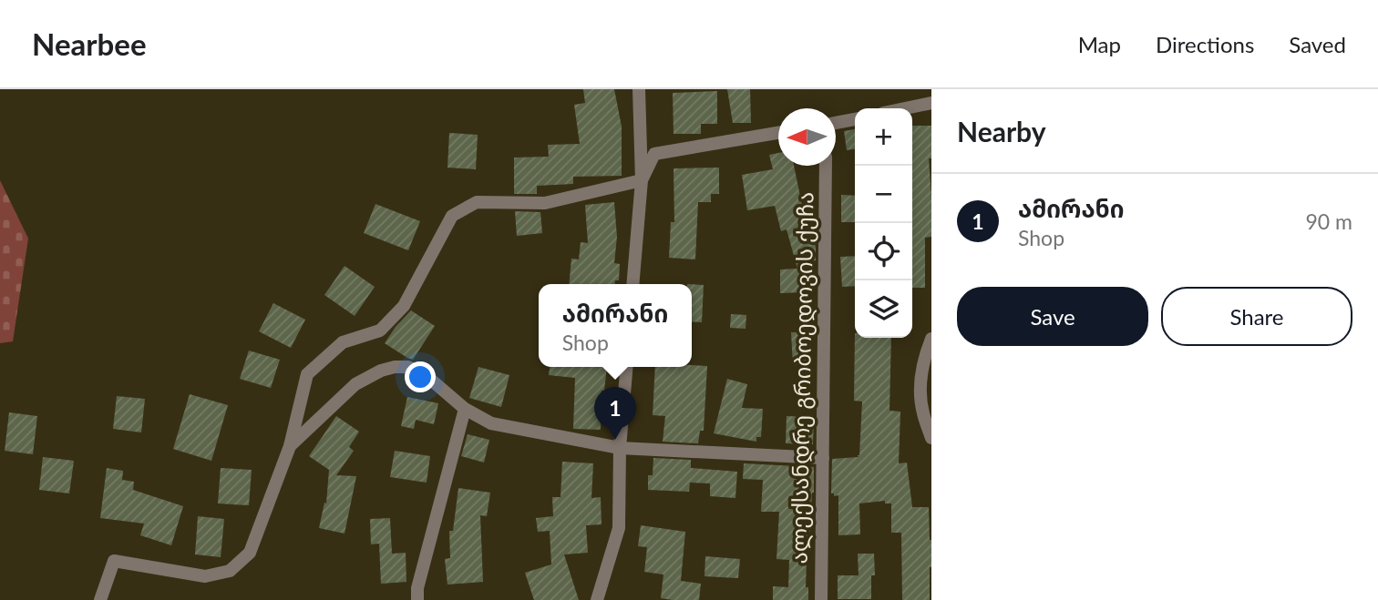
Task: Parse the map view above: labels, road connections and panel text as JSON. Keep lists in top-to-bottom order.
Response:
{
  "streets": {
    "street": ["ალექსანდრე გრიბოედოვის ქუჩა"]
  },
  "north": "left",
  "page": {
    "header": "Nearbee",
    "nav": ["Map", "Directions", "Saved"],
    "heading": "Nearby",
    "map_buttons": ["+", "−"],
    "list": [
      {
        "mark": "1",
        "name": "ამირანი",
        "note": "Shop",
        "value": "90 m"
      }
    ],
    "buttons": ["Save", "Share"],
    "popup": ["ამირანი", "Shop"],
    "pins": "1"
  }
}
